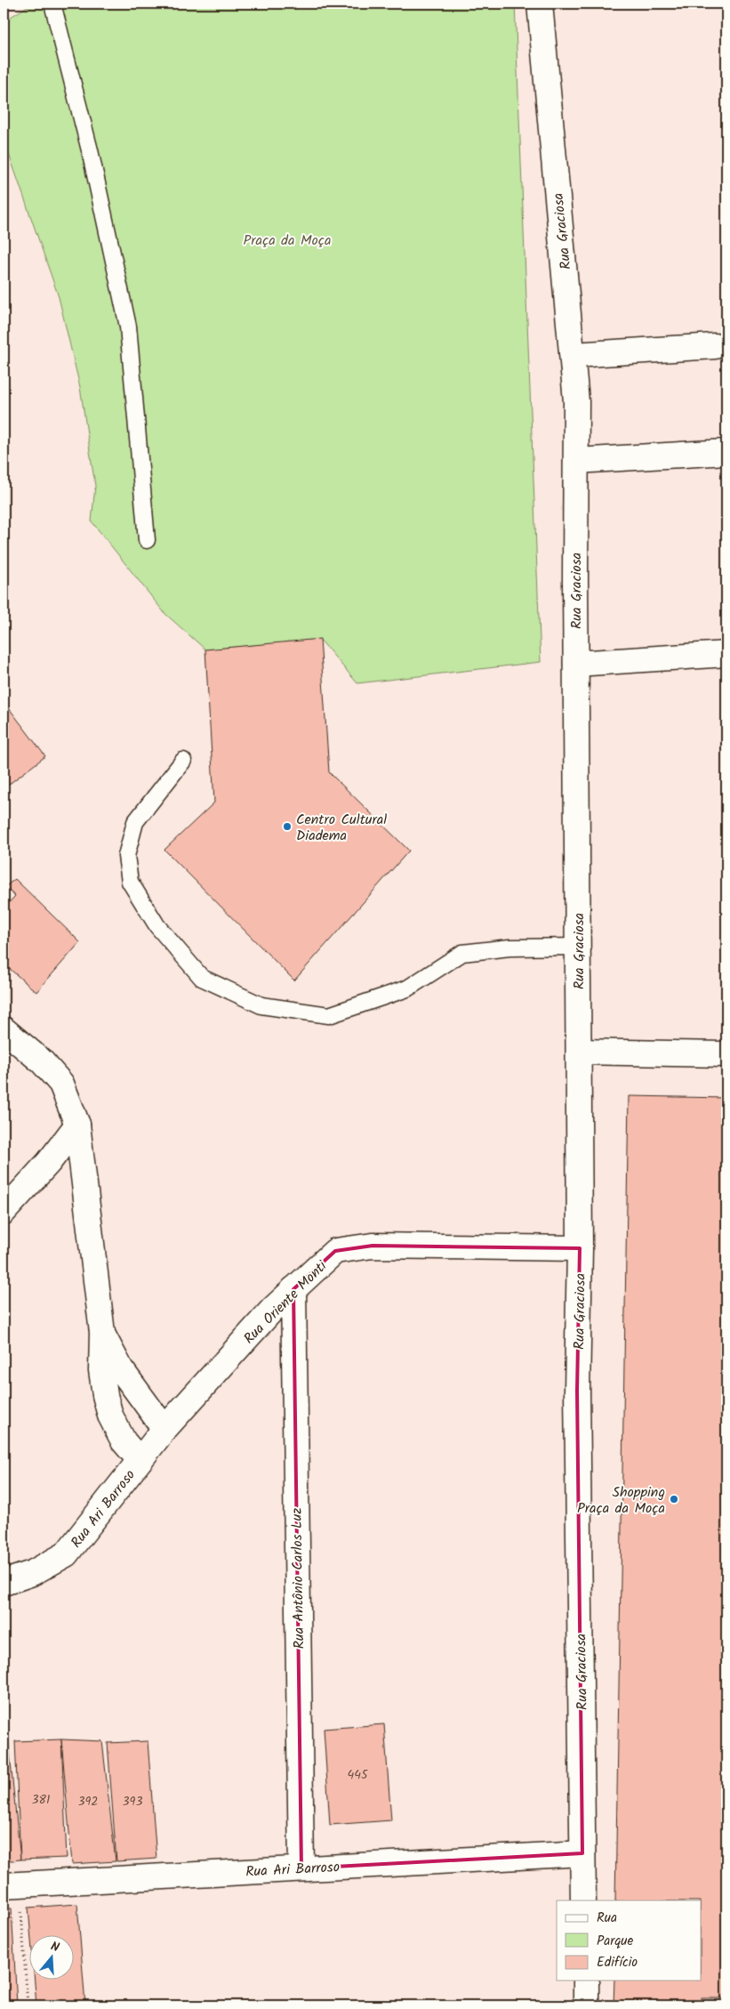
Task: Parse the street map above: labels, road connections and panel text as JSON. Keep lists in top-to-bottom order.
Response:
{
  "streets": {
    "street": [
      "Rua Graciosa",
      "Rua Oriente Monti",
      "Rua Ari Barroso",
      "Rua Antônio Carlos Luz"
    ]
  },
  "crossings": [
    ["Rua Graciosa", "Rua Oriente Monti"],
    ["Rua Graciosa", "Rua Ari Barroso"],
    ["Rua Oriente Monti", "Rua Ari Barroso"],
    ["Rua Oriente Monti", "Rua Antônio Carlos Luz"],
    ["Rua Ari Barroso", "Rua Antônio Carlos Luz"]
  ],
  "parks": ["Praça da Moça"],
  "places": ["Centro Cultural Diadema", "Shopping Praça da Moça"],
  "house_numbers": [
    "445",
    "381",
    "392",
    "393"
  ],
  "legend": ["Rua", "Parque", "Edifício"],
  "north": "top"
}
